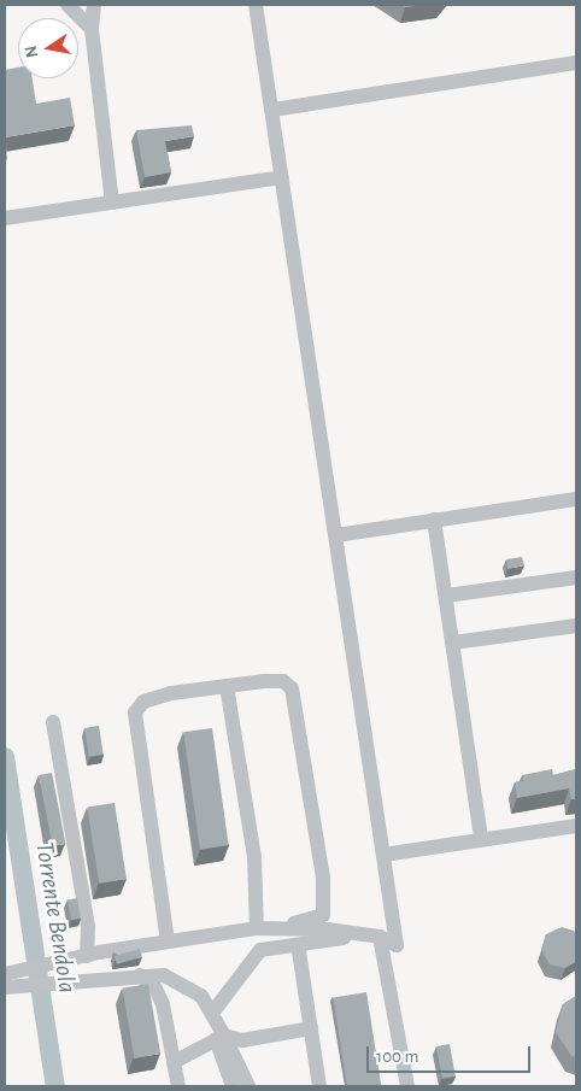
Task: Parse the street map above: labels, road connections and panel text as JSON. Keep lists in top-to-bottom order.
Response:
{
  "water": ["Torrente Bendola"],
  "scale_bar": "100 m",
  "north": "left"
}
